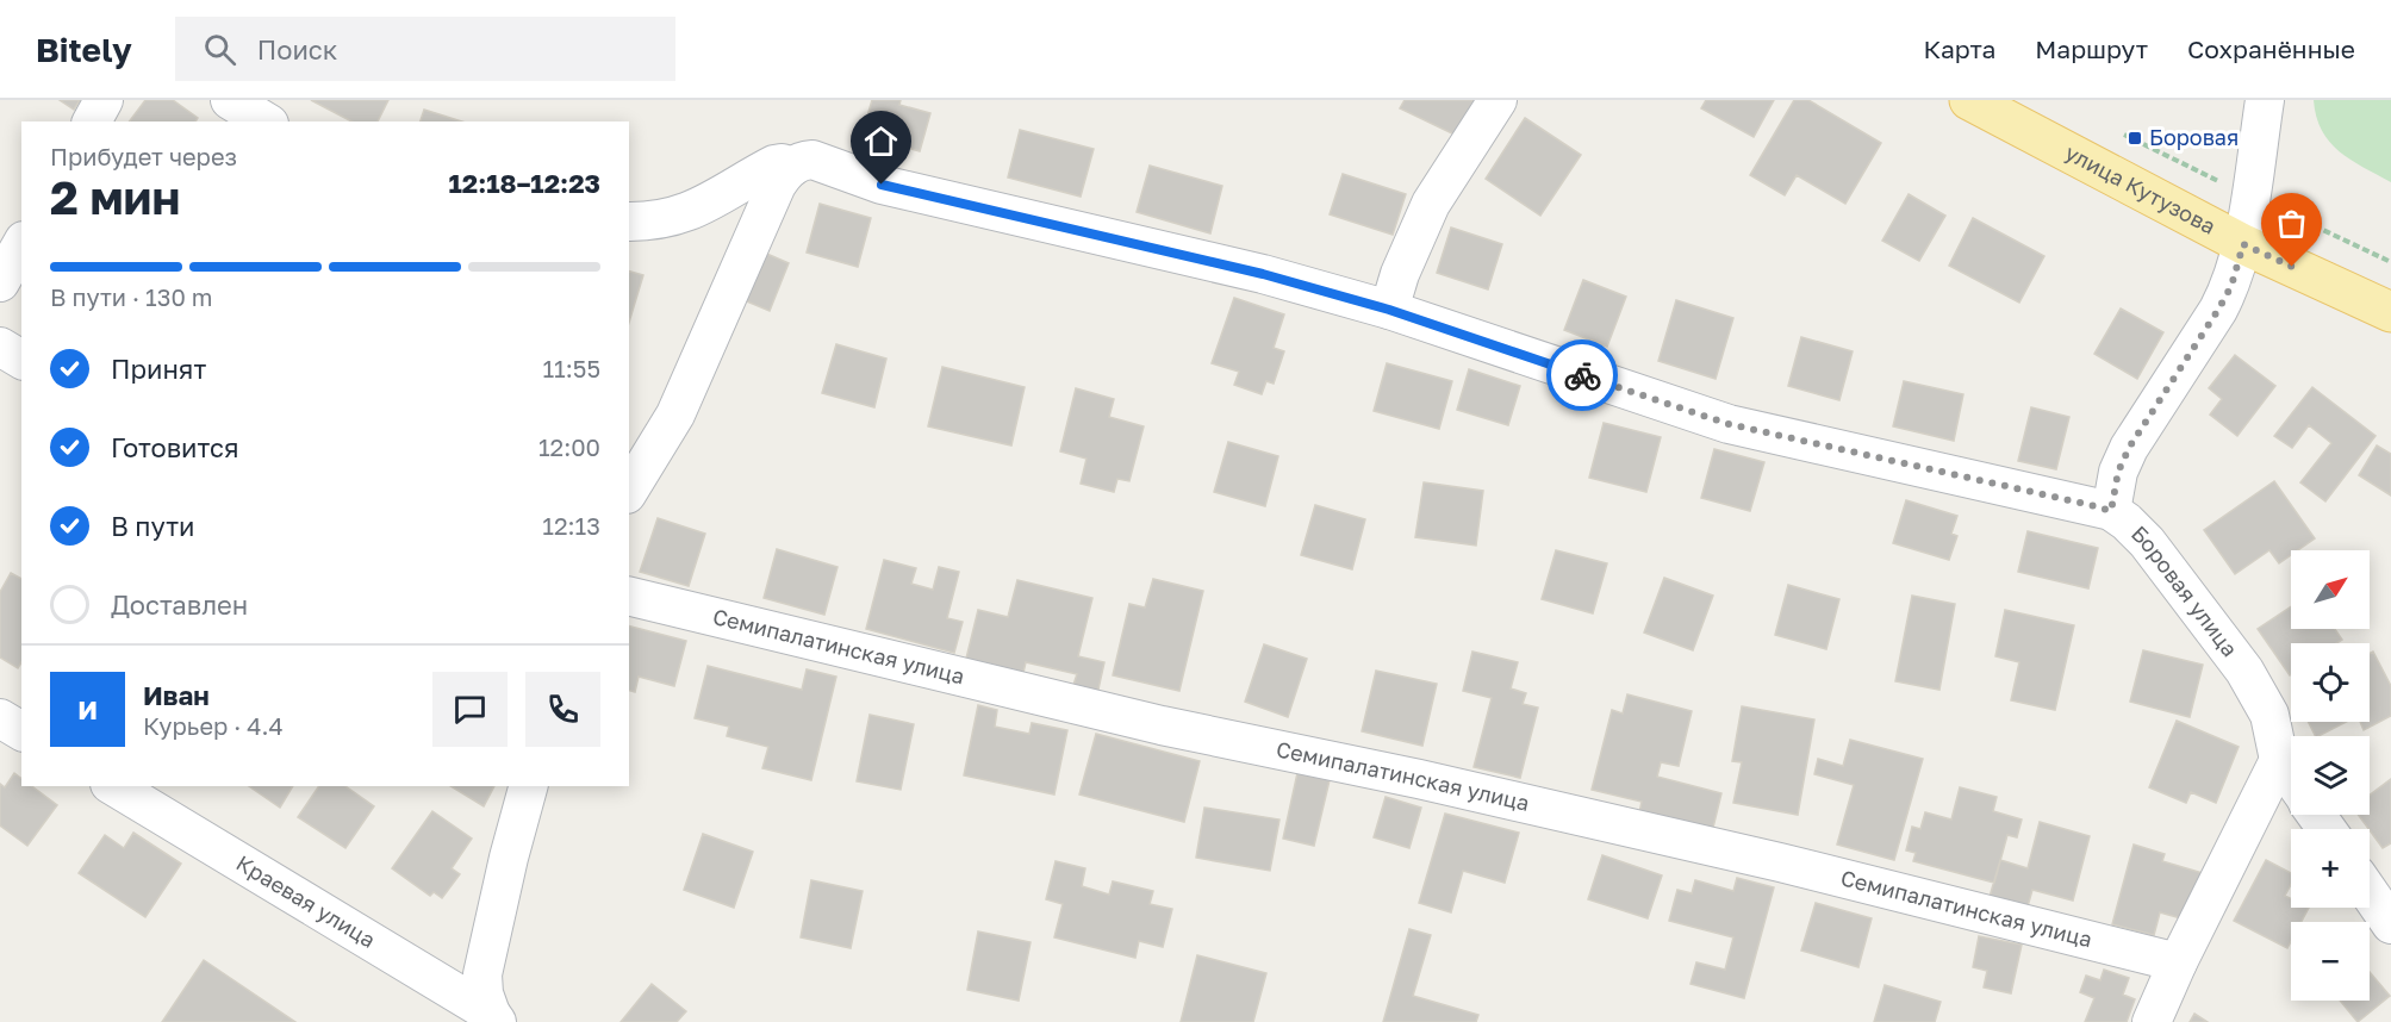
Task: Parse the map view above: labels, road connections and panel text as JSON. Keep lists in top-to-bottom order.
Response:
{
  "streets": {
    "main road": ["улица Кутузова"],
    "street": ["Боровая улица", "Семипалатинская улица", "Краевая улица"]
  },
  "places": {
    "transit": ["Боровая"]
  },
  "north": "top right",
  "page": {
    "header": "Bitely",
    "search": "Поиск",
    "nav": ["Карта", "Маршрут", "Сохранённые"],
    "heading": ["2 мин", "Прибудет через", "12:18–12:23"],
    "panel": ["Иван", "Курьер · 4.4"],
    "bar": "В пути · 130 m",
    "list": [
      ["Принят", "11:55"],
      ["Готовится", "12:00"],
      ["В пути", "12:13"],
      "Доставлен"
    ],
    "map_buttons": ["+", "−"],
    "round": "И"
  }
}
